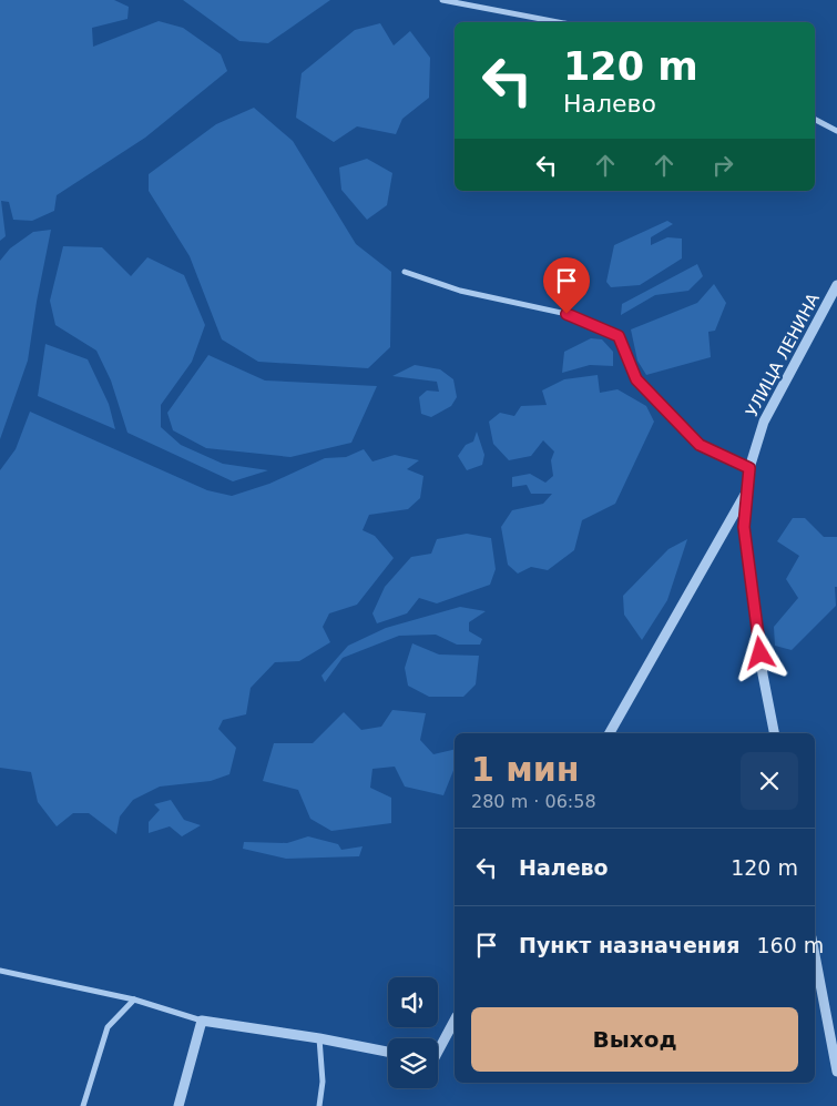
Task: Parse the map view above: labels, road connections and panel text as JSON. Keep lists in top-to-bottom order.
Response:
{
  "streets": {
    "street": ["УЛИЦА ЛЕНИНА"]
  },
  "page": {
    "turn": ["120 m", "Налево"],
    "heading": ["1 мин", "280 m · 06:58"],
    "list": [
      {
        "name": "Налево",
        "value": "120 m"
      },
      {
        "name": "Пункт назначения",
        "value": "160 m"
      }
    ],
    "buttons": "Выход"
  }
}
